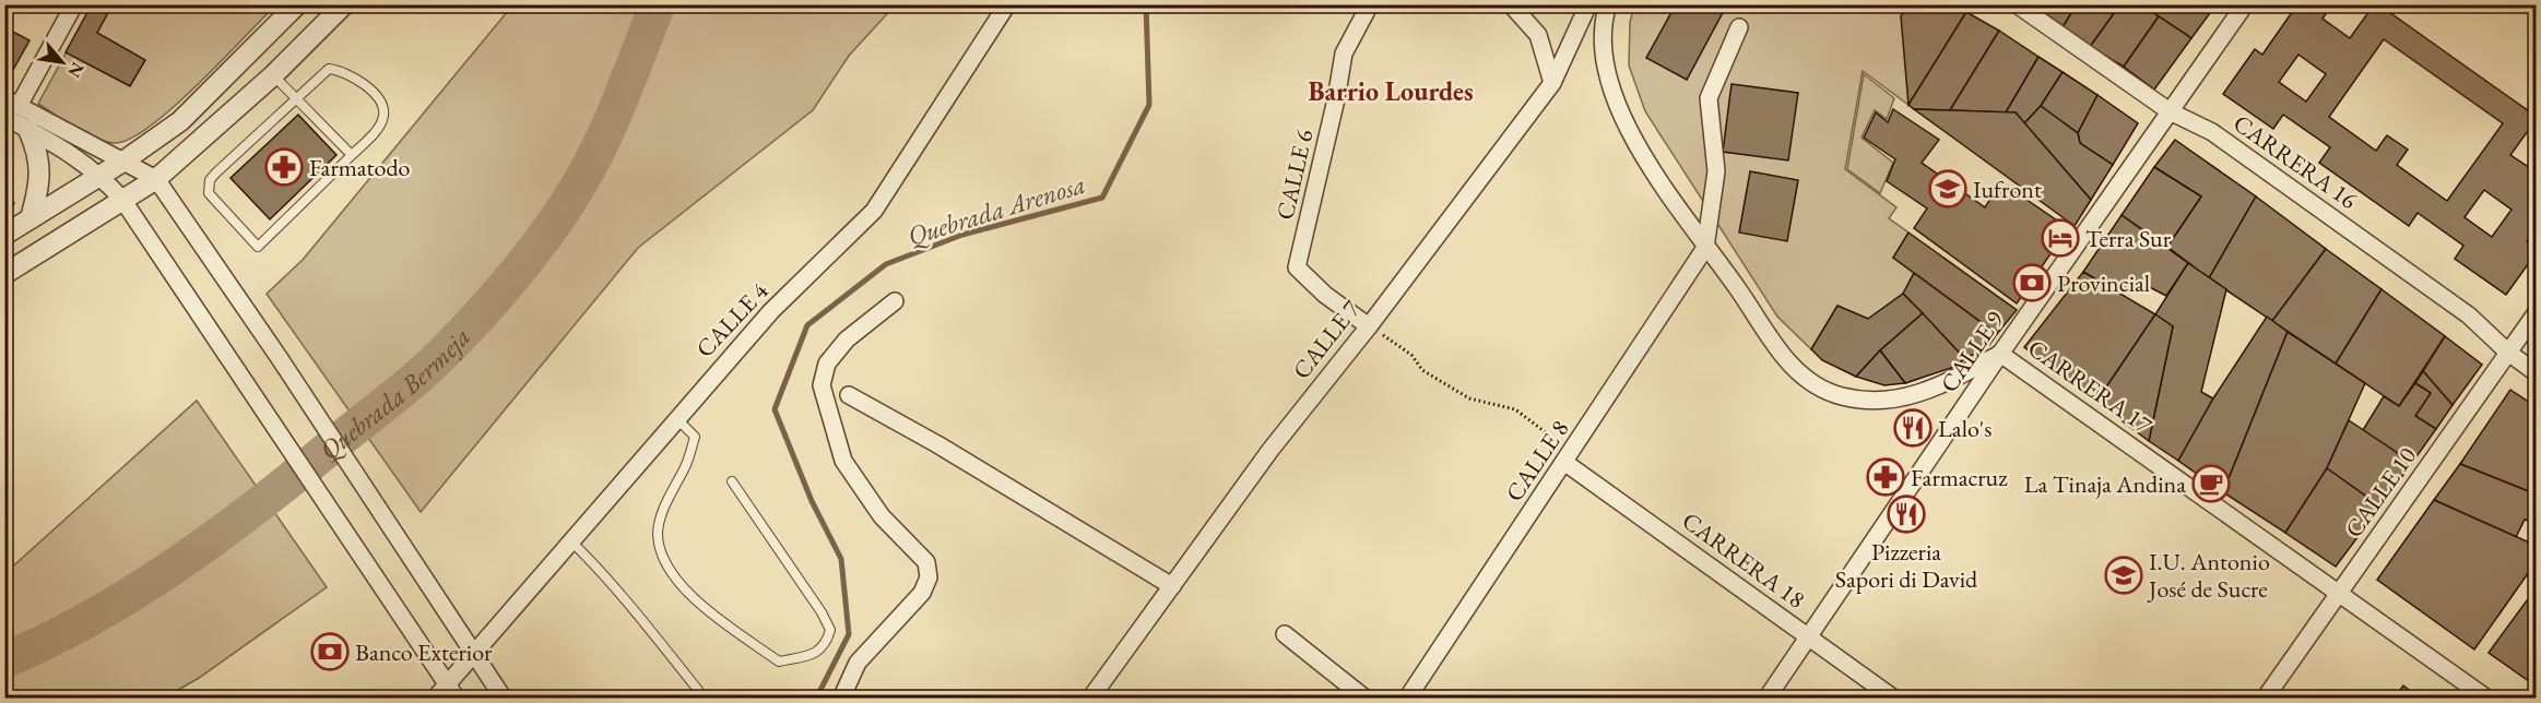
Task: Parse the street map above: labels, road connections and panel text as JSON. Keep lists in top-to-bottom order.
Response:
{
  "streets": {
    "street": [
      "CARRERA 16",
      "CALLE 6",
      "CALLE 4",
      "CALLE 7",
      "CALLE 9",
      "CARRERA 17",
      "CALLE 8",
      "CALLE 10",
      "CARRERA 18"
    ]
  },
  "crossings": [
    ["CARRERA 16", "CALLE 9"],
    ["CARRERA 16", "CALLE 10"],
    ["CALLE 6", "CALLE 7"],
    ["CALLE 9", "CARRERA 17"],
    ["CALLE 9", "CARRERA 18"],
    ["CARRERA 17", "CALLE 8"],
    ["CARRERA 17", "CALLE 10"],
    ["CALLE 8", "CARRERA 18"]
  ],
  "districts": ["Barrio Lourdes"],
  "water": ["Quebrada Arenosa", "Quebrada Bermeja"],
  "places": {
    "pharmacy": ["Farmatodo", "Farmacruz"],
    "school or university": ["Iufront", "I.U. Antonio José de Sucre"],
    "hotel": ["Terra Sur"],
    "bank": ["Provincial", "Banco Exterior"],
    "restaurant": ["Lalo's", "Pizzeria Sapori di David"],
    "cafe": ["La Tinaja Andina"]
  },
  "north": "bottom right"
}
